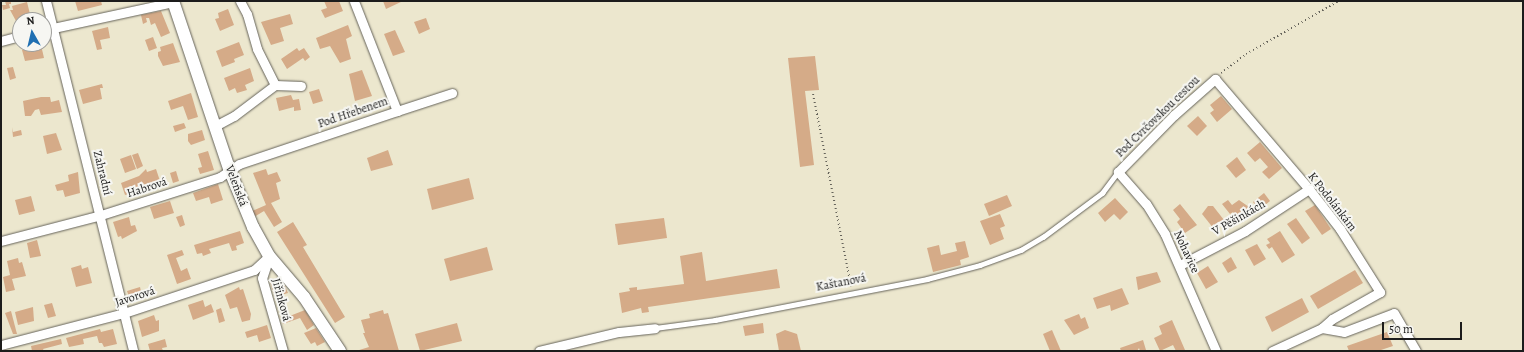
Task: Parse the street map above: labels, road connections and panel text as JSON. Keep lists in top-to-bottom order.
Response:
{
  "streets": {
    "street": [
      "Pod Hřebenem",
      "Pod Cvrčovskou cestou",
      "Zahradní",
      "Veleňská",
      "Habrová",
      "K Podolánkám",
      "V Pěšinkách",
      "Nohavice",
      "Kaštanová",
      "Javorová",
      "Jiřinková"
    ]
  },
  "crossings": [
    ["Pod Hřebenem", "Veleňská"],
    ["Pod Hřebenem", "Habrová"],
    ["Pod Cvrčovskou cestou", "K Podolánkám"],
    ["Pod Cvrčovskou cestou", "Nohavice"],
    ["Pod Cvrčovskou cestou", "Kaštanová"],
    ["Zahradní", "Habrová"],
    ["Zahradní", "Javorová"],
    ["Veleňská", "Habrová"],
    ["Veleňská", "Javorová"],
    ["Veleňská", "Jiřinková"],
    ["K Podolánkám", "V Pěšinkách"],
    ["V Pěšinkách", "Nohavice"],
    ["Nohavice", "Kaštanová"],
    ["Javorová", "Jiřinková"]
  ],
  "scale_bar": "50 m",
  "north": "top"
}
